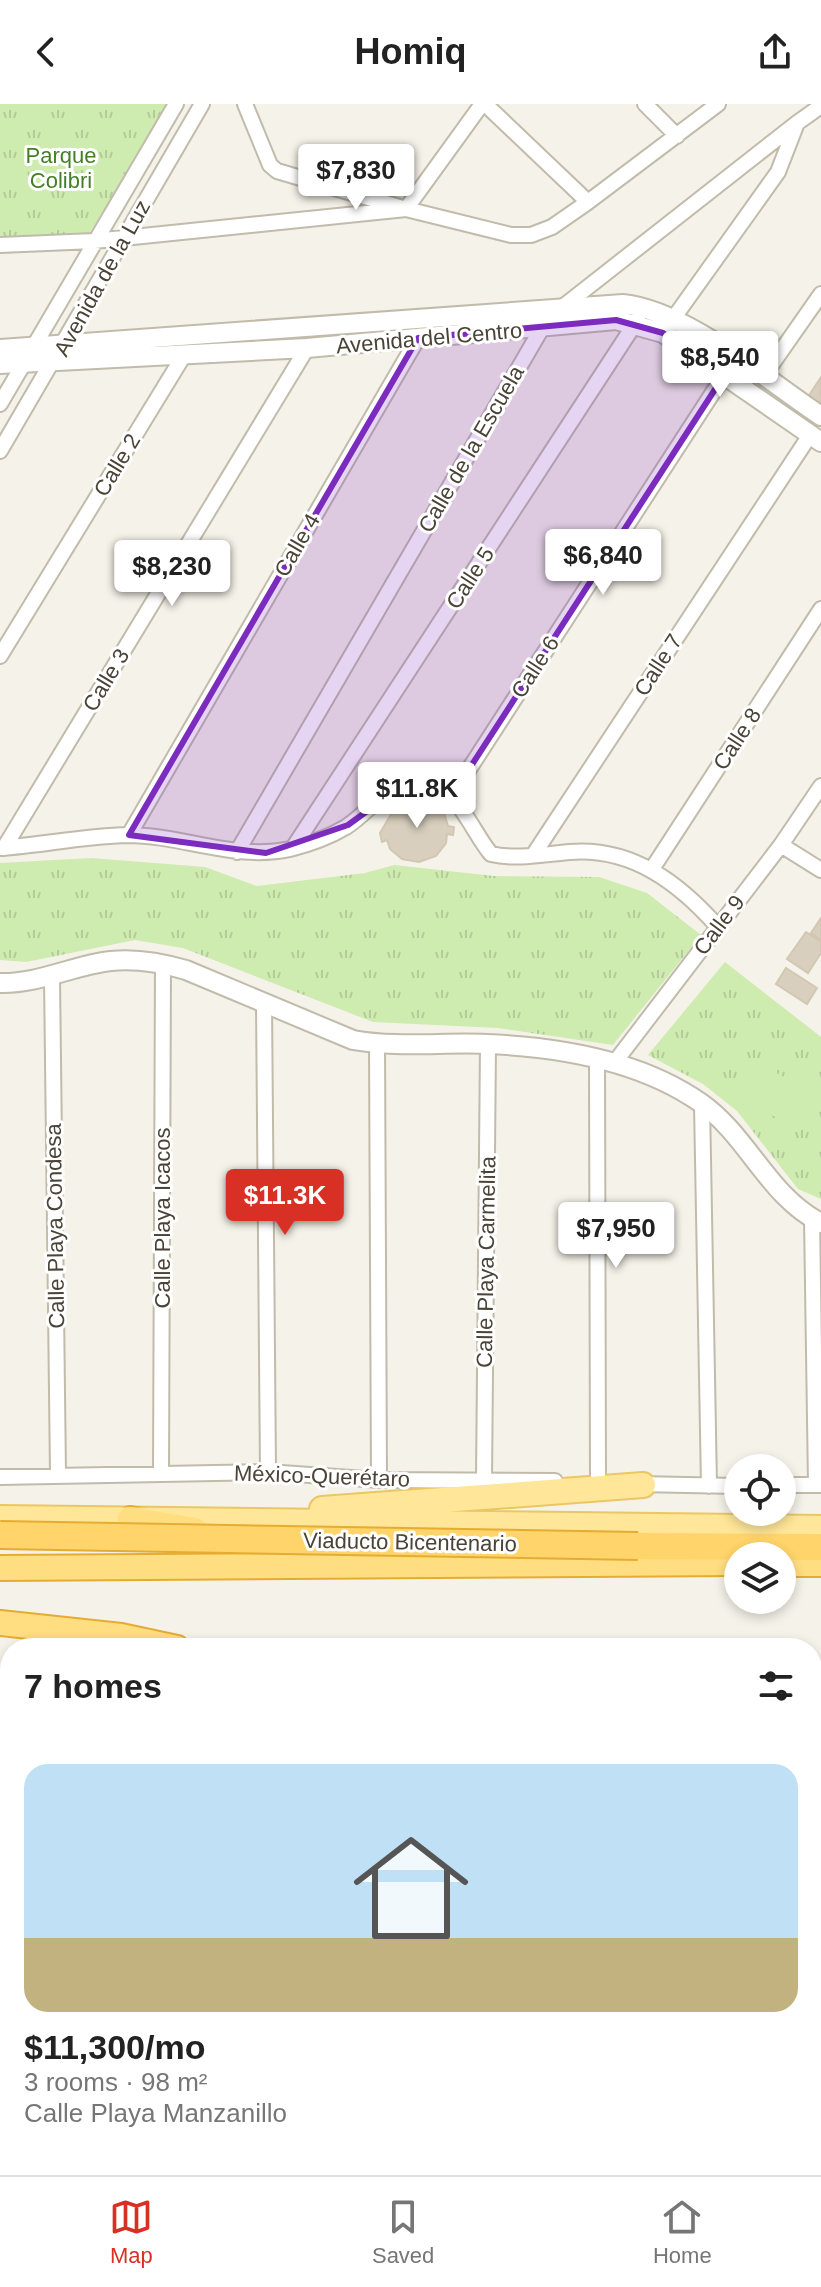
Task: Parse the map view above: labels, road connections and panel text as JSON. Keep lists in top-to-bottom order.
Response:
{
  "streets": {
    "highway": ["Viaducto Bicentenario"],
    "street": [
      "Avenida de la Luz",
      "Avenida del Centro",
      "Calle de la Escuela",
      "Calle 2",
      "Calle 4",
      "Calle 5",
      "Calle 7",
      "Calle 6",
      "Calle 3",
      "Calle 8",
      "Calle 9",
      "Calle Playa Icacos",
      "Calle Playa Condesa",
      "Calle Playa Carmelita",
      "México-Querétaro"
    ]
  },
  "crossings": [
    ["Avenida de la Luz", "Avenida del Centro"],
    ["Avenida del Centro", "Calle de la Escuela"],
    ["Avenida del Centro", "Calle 2"],
    ["Avenida del Centro", "Calle 4"],
    ["Avenida del Centro", "Calle 5"],
    ["Avenida del Centro", "Calle 7"],
    ["Avenida del Centro", "Calle 6"],
    ["Avenida del Centro", "Calle 3"],
    ["Calle Playa Icacos", "México-Querétaro"],
    ["Calle Playa Condesa", "México-Querétaro"],
    ["Calle Playa Carmelita", "México-Querétaro"]
  ],
  "parks": ["Parque Colibri"],
  "page": {
    "header": "Homiq",
    "price": [
      "$7,830",
      "$8,540",
      "$6,840",
      "$8,230",
      "$11.8K",
      "$11.3K",
      "$7,950"
    ],
    "heading": "7 homes",
    "list": [
      {
        "name": "$11,300/mo",
        "note": "3 rooms · 98 m² · Calle Playa Manzanillo"
      }
    ],
    "tabs": ["Map", "Saved", "Home"]
  }
}
